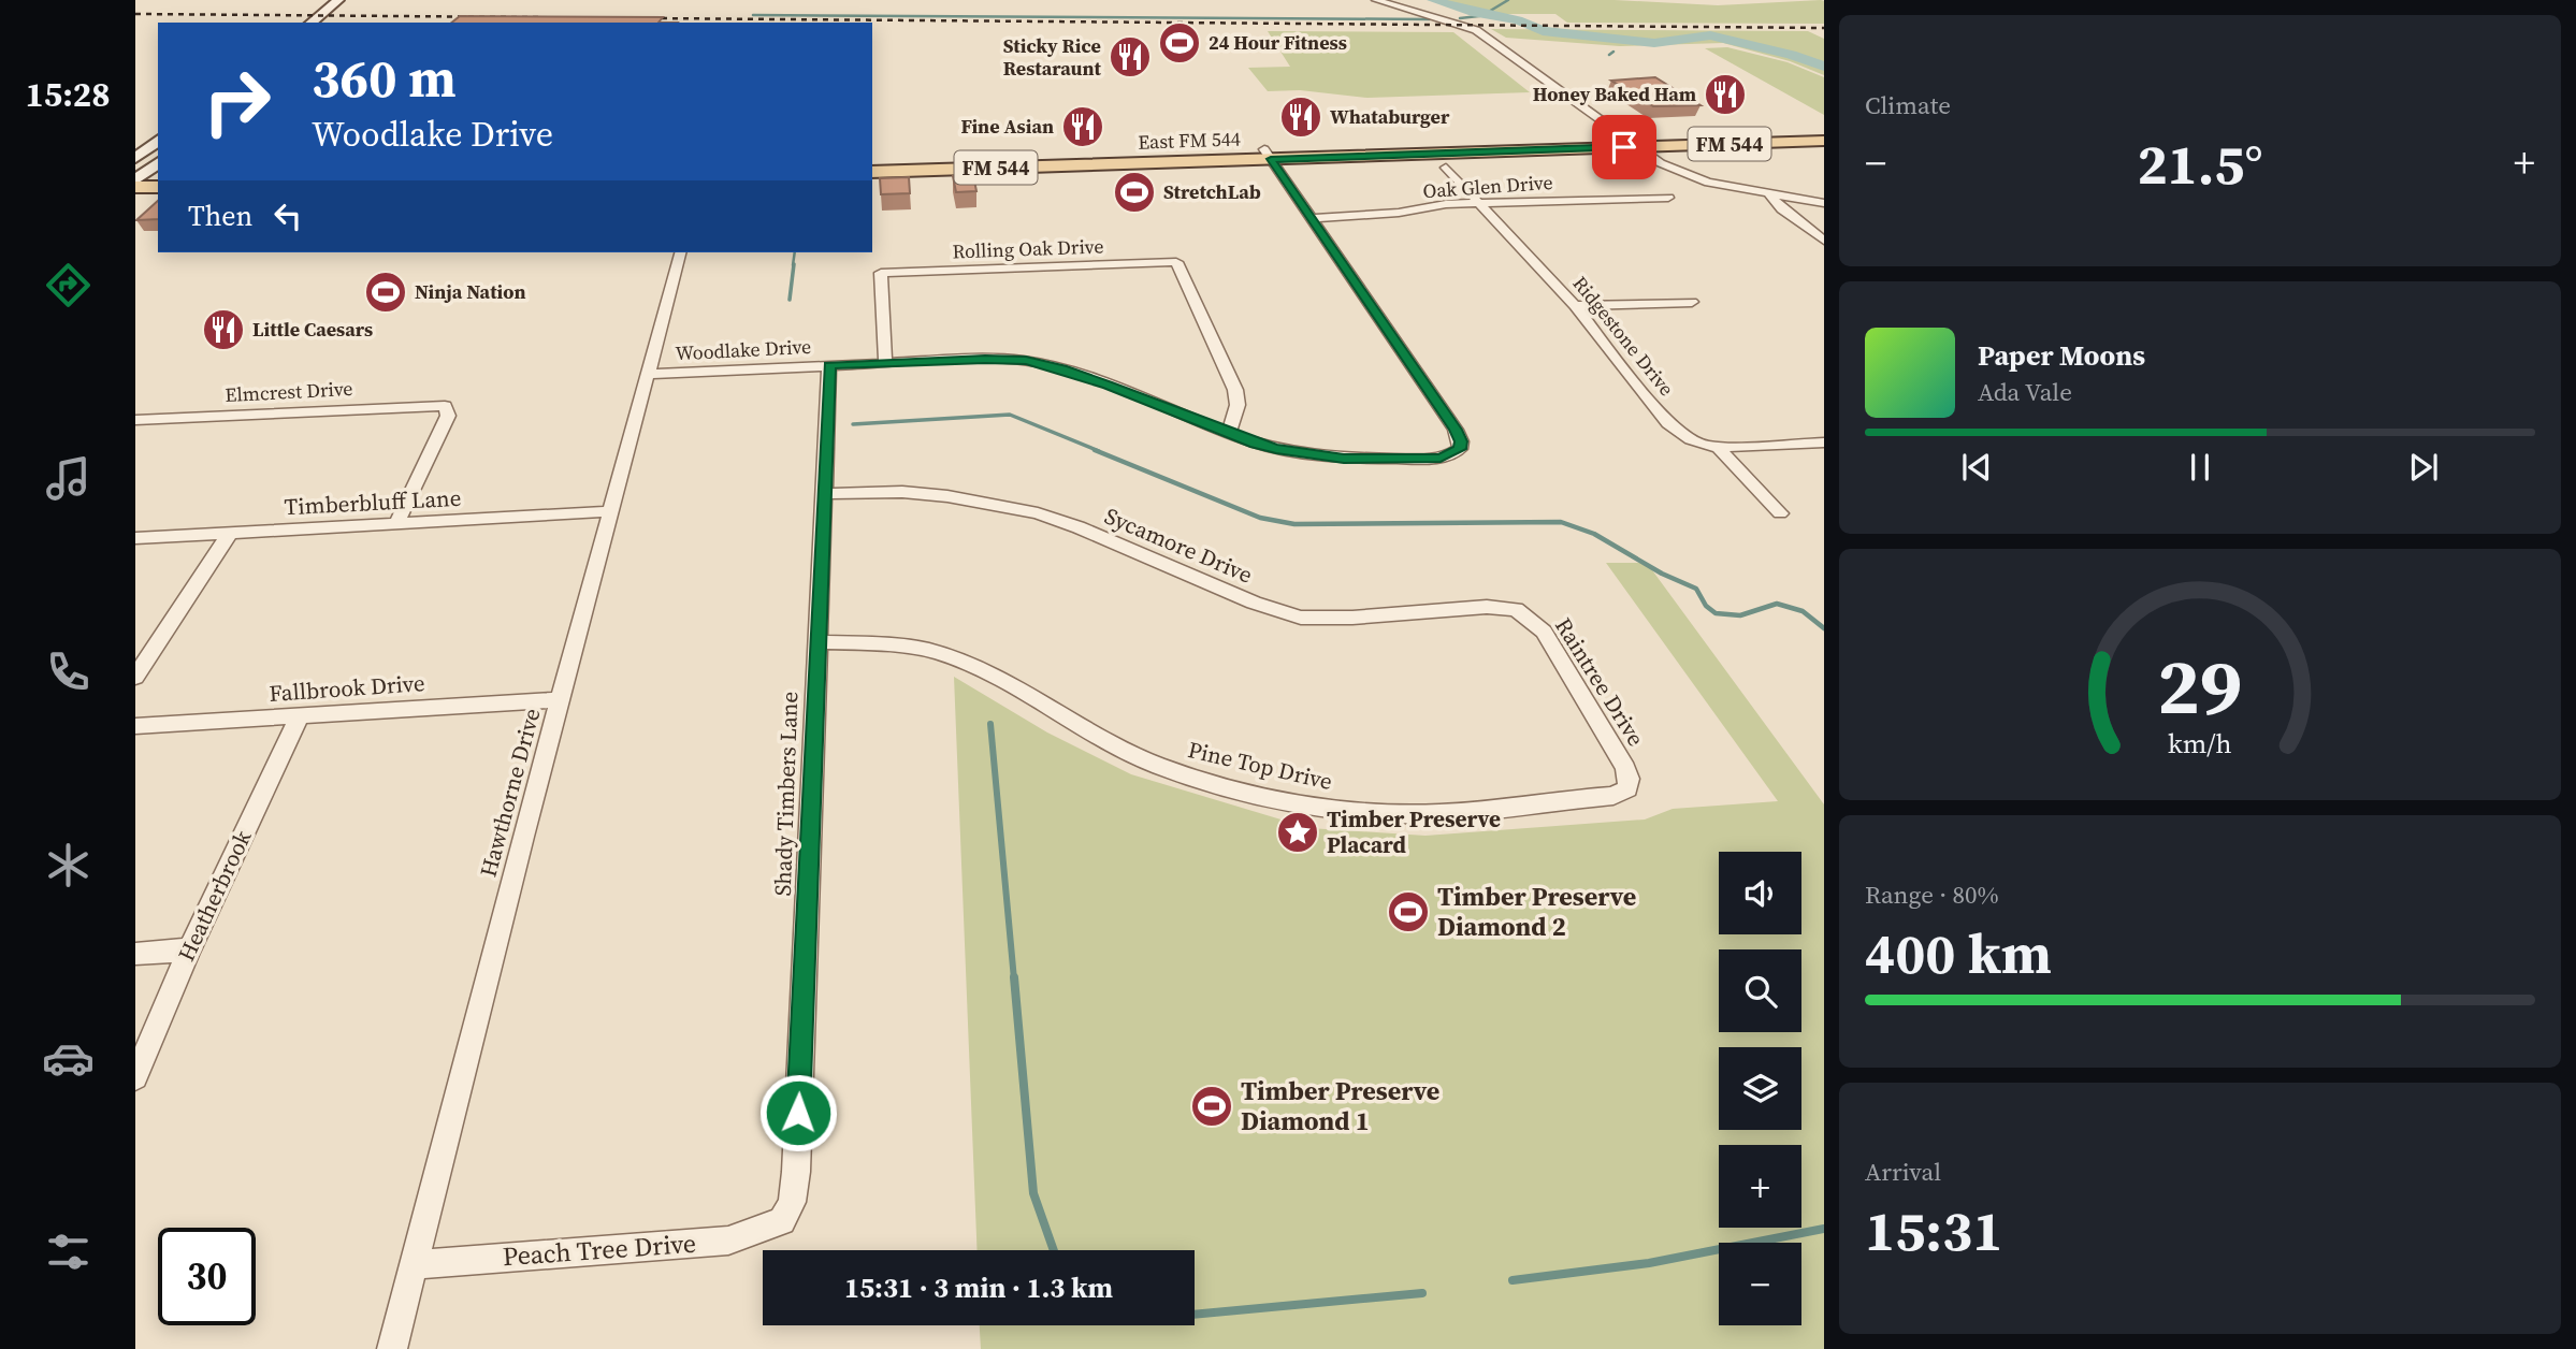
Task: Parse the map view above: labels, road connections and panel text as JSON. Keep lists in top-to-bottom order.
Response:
{
  "streets": {
    "main road": ["East FM 544", "FM 544"],
    "street": [
      "Oak Glen Drive",
      "Rolling Oak Drive",
      "Ridgestone Drive",
      "Woodlake Drive",
      "Elmcrest Drive",
      "Timberbluff Lane",
      "Sycamore Drive",
      "Raintree Drive",
      "Fallbrook Drive",
      "Pine Top Drive",
      "Hawthorne Drive",
      "Shady Timbers Lane",
      "Heatherbrook",
      "Peach Tree Drive"
    ]
  },
  "crossings": [
    ["Oak Glen Drive", "Ridgestone Drive"],
    ["Oak Glen Drive", "Woodlake Drive"],
    ["Rolling Oak Drive", "Woodlake Drive"],
    ["Woodlake Drive", "Hawthorne Drive"],
    ["Woodlake Drive", "Shady Timbers Lane"],
    ["Elmcrest Drive", "Timberbluff Lane"],
    ["Timberbluff Lane", "Hawthorne Drive"],
    ["Sycamore Drive", "Raintree Drive"],
    ["Sycamore Drive", "Shady Timbers Lane"],
    ["Raintree Drive", "Pine Top Drive"],
    ["Fallbrook Drive", "Hawthorne Drive"],
    ["Fallbrook Drive", "Heatherbrook"],
    ["Pine Top Drive", "Shady Timbers Lane"],
    ["Hawthorne Drive", "Peach Tree Drive"],
    ["Shady Timbers Lane", "Peach Tree Drive"]
  ],
  "places": {
    "sports": [
      "24 Hour Fitness",
      "StretchLab",
      "Ninja Nation",
      "Timber Preserve Diamond 2",
      "Timber Preserve Diamond 1"
    ],
    "restaurant": [
      "Sticky Rice Restaraunt",
      "Honey Baked Ham",
      "Whataburger",
      "Fine Asian",
      "Little Caesars"
    ],
    "place": ["Timber Preserve Placard"]
  },
  "page": {
    "tabs": "15:28",
    "tile": [
      "Climate",
      ["Range · 80%", "400 km"],
      ["Arrival", "15:31"]
    ],
    "turn": ["360 m", "Woodlake Drive"],
    "heat": ["−", "21.5°", "+"],
    "then": "Then",
    "song": ["Paper Moons", "Ada Vale"],
    "map_buttons": ["+", "−"],
    "limit": "30",
    "trip": "15:31 · 3 min · 1.3 km",
    "gauge": ["29", "km/h"]
  }
}
